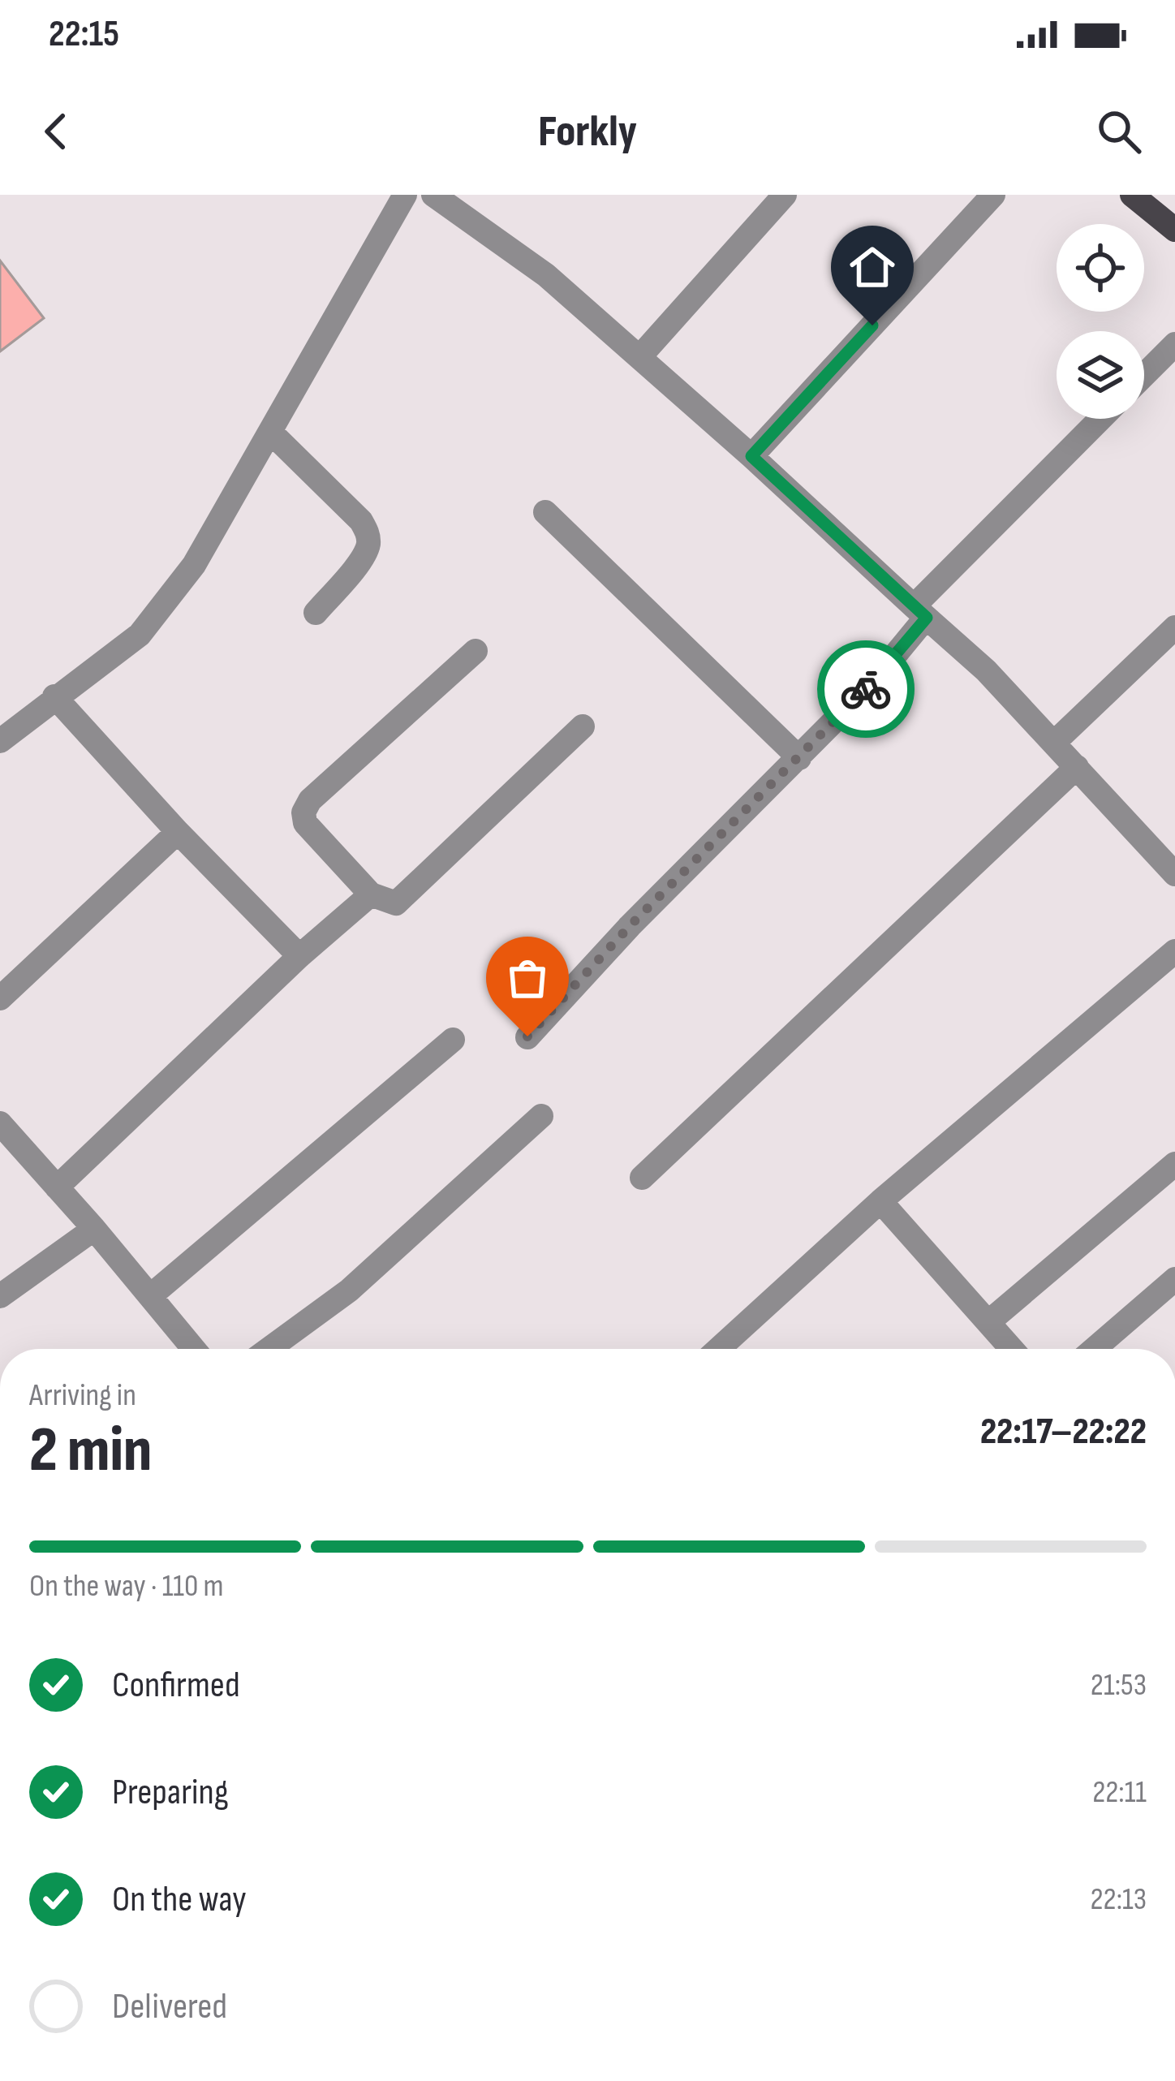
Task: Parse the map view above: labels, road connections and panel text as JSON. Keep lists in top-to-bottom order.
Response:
{
  "page": {
    "status": "22:15",
    "header": "Forkly",
    "heading": ["2 min", "Arriving in", "22:17–22:22"],
    "bar": "On the way · 110 m",
    "list": [
      ["Confirmed", "21:53"],
      ["Preparing", "22:11"],
      ["On the way", "22:13"],
      "Delivered"
    ]
  }
}
